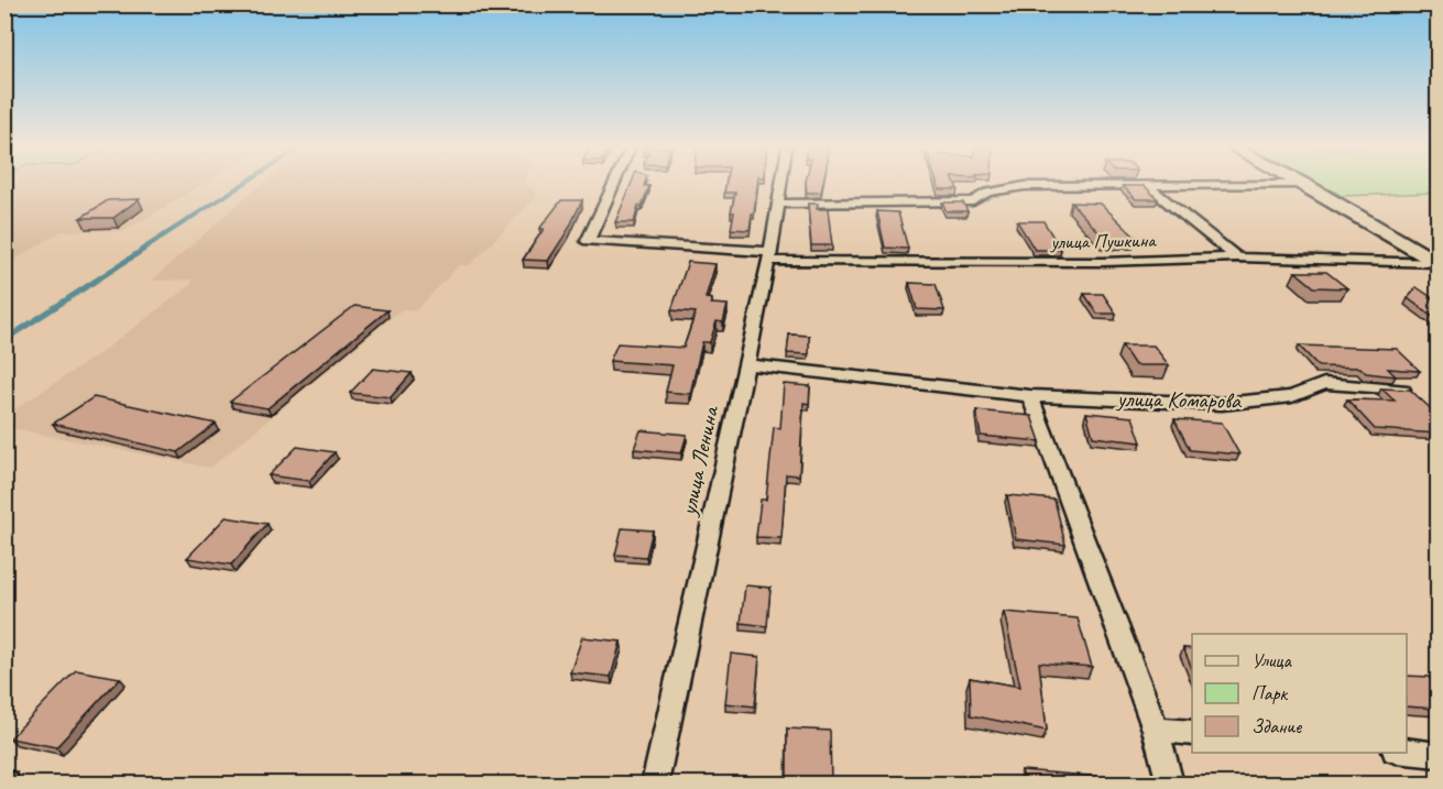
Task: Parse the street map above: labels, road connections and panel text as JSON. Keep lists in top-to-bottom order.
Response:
{
  "streets": {
    "street": ["улица Пушкина", "улица Комарова", "улица Ленина"]
  },
  "crossings": [
    ["улица Пушкина", "улица Ленина"],
    ["улица Комарова", "улица Ленина"]
  ],
  "legend": ["Улица", "Парк", "Здание"]
}
